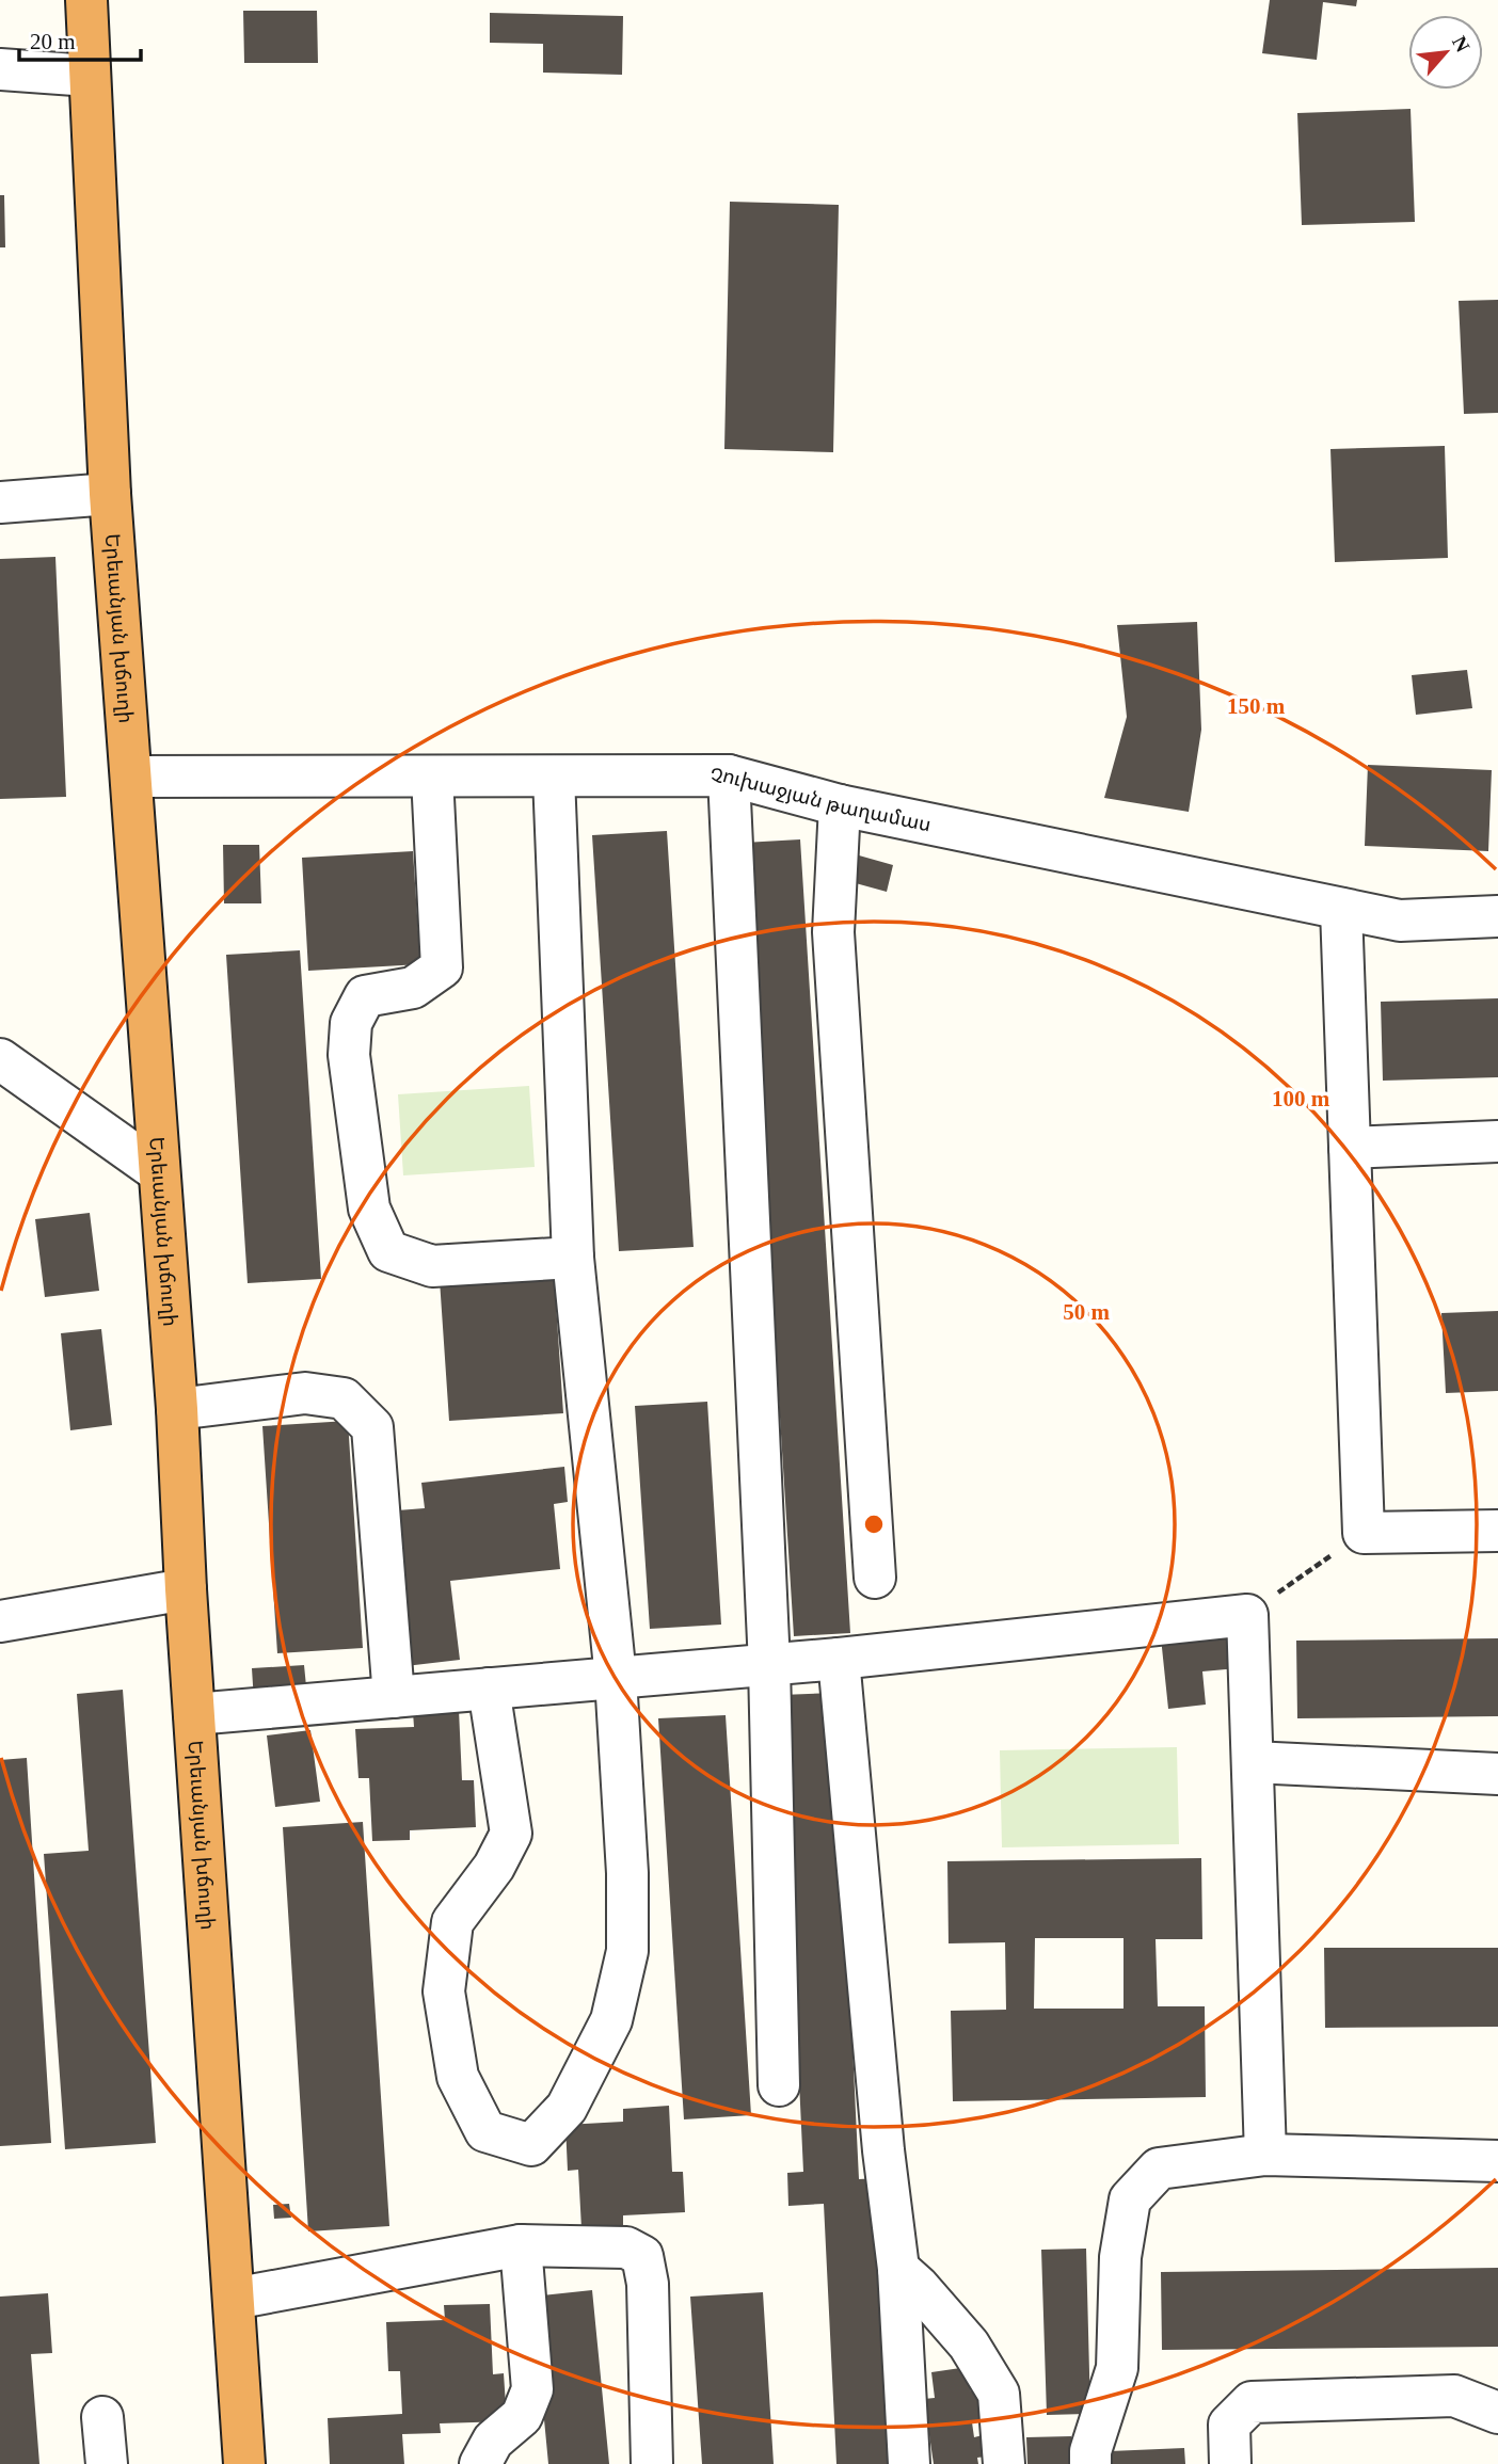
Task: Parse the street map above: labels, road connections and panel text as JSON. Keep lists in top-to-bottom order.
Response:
{
  "streets": {
    "highway": ["Երեւանյան խճուղի"],
    "street": ["Չուխաջյան թաղամաս"]
  },
  "crossings": [
    ["Երեւանյան խճուղի", "Չուխաջյան թաղամաս"]
  ],
  "scale_bar": "20 m",
  "north": "top right",
  "rings": ["150 m", "100 m", "50 m"]
}
